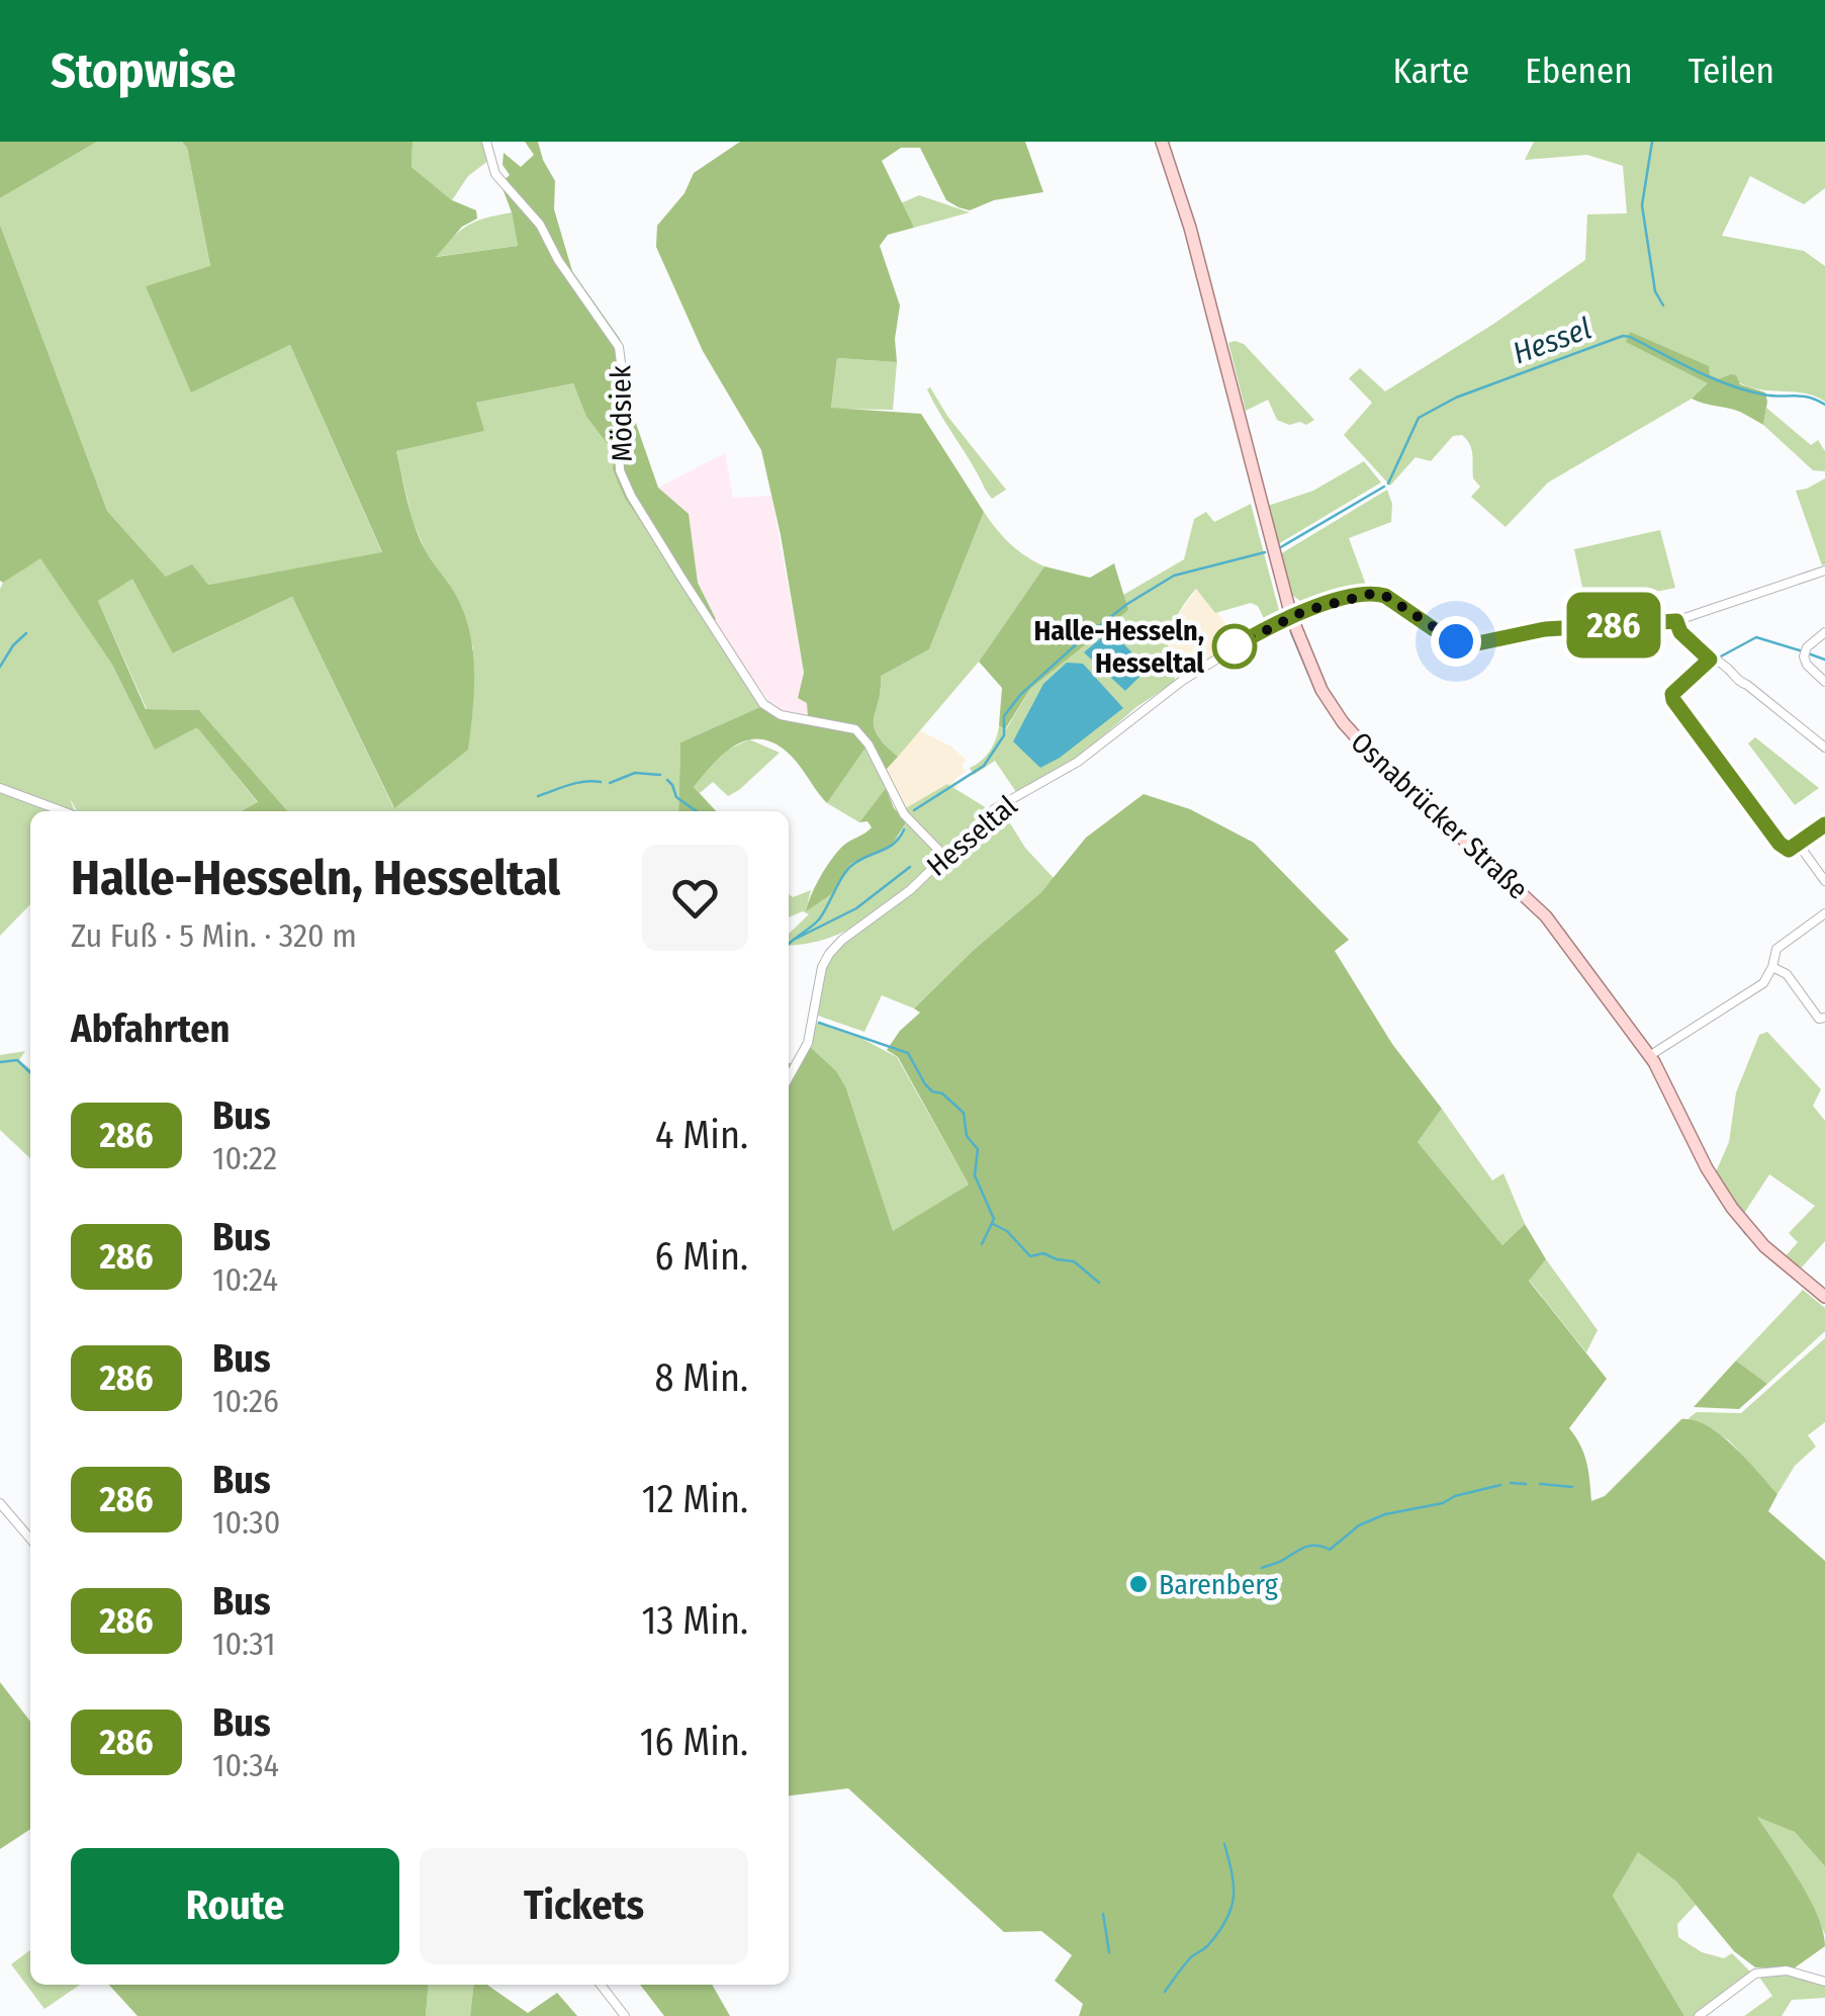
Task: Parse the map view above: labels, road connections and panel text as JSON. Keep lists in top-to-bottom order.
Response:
{
  "streets": {
    "main road": ["Osnabrücker Straße"],
    "street": ["Mödsiek", "Hesseltal"]
  },
  "crossings": [
    ["Mödsiek", "Hesseltal"],
    ["Osnabrücker Straße", "Hesseltal"]
  ],
  "water": ["Hessel"],
  "places": ["Halle-Hesseln, Hesseltal", "Barenberg"],
  "lines": ["bus line 286"],
  "page": {
    "header": "Stopwise",
    "nav": ["Karte", "Ebenen", "Teilen"],
    "on_map": "286",
    "heading": [
      ["Halle-Hesseln, Hesseltal", "Zu Fuß · 5 Min. · 320 m"],
      "Abfahrten"
    ],
    "list": [
      {
        "mark": "286",
        "name": "Bus",
        "note": "10:22",
        "value": "4 Min."
      },
      {
        "mark": "286",
        "name": "Bus",
        "note": "10:24",
        "value": "6 Min."
      },
      {
        "mark": "286",
        "name": "Bus",
        "note": "10:26",
        "value": "8 Min."
      },
      {
        "mark": "286",
        "name": "Bus",
        "note": "10:30",
        "value": "12 Min."
      },
      {
        "mark": "286",
        "name": "Bus",
        "note": "10:31",
        "value": "13 Min."
      },
      {
        "mark": "286",
        "name": "Bus",
        "note": "10:34",
        "value": "16 Min."
      }
    ],
    "buttons": ["Route", "Tickets"]
  }
}
